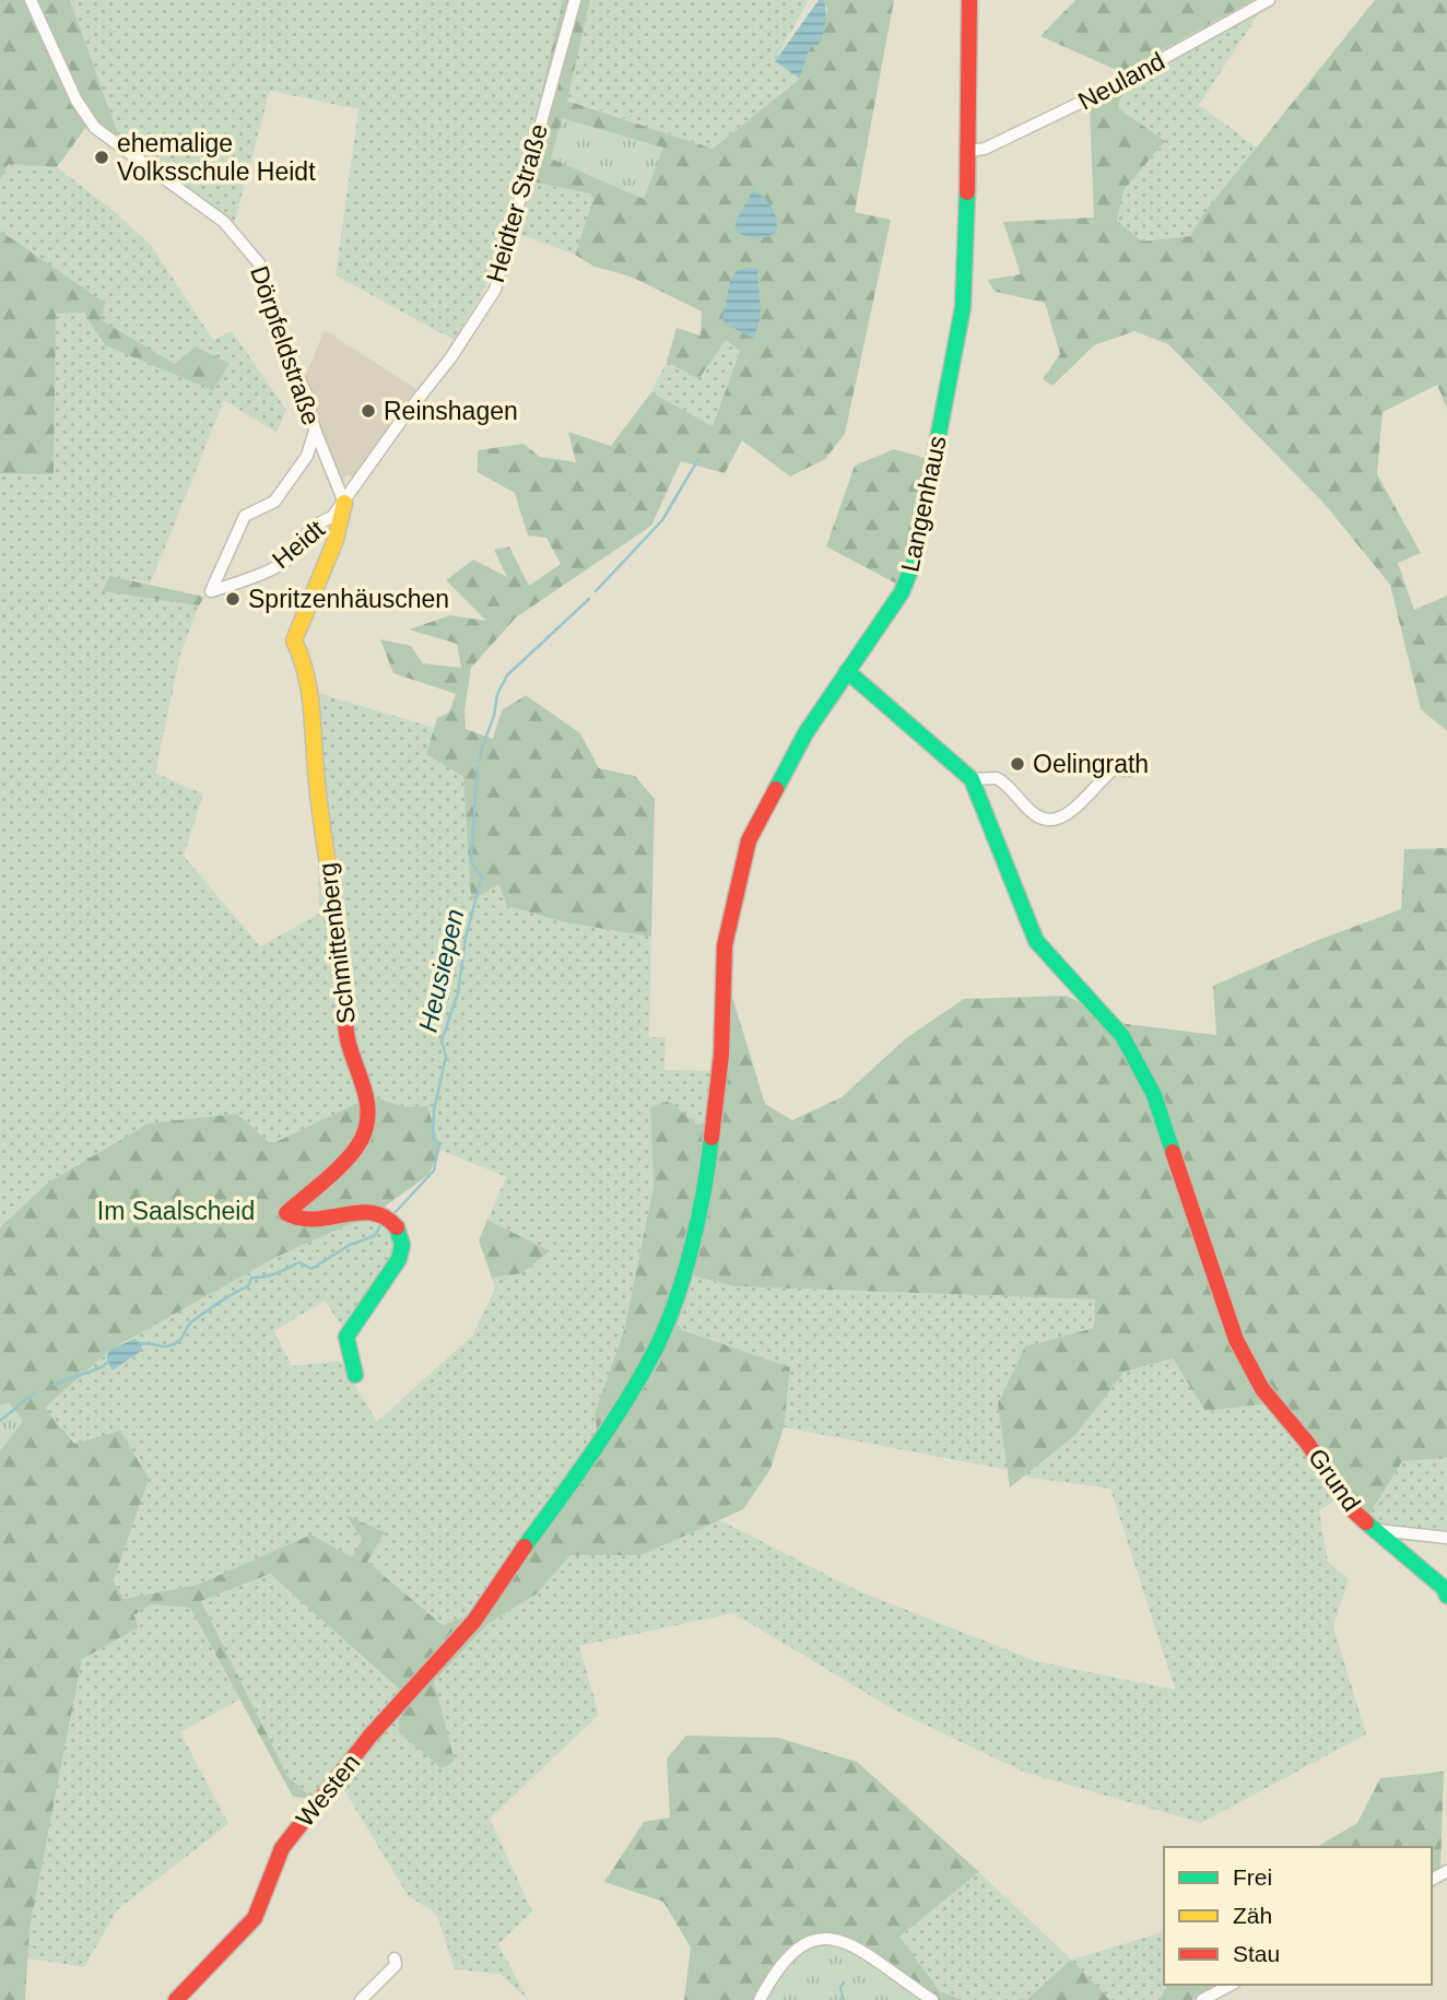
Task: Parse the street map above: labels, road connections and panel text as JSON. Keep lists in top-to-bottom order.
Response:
{
  "streets": {
    "street": [
      "Neuland",
      "Heidter Straße",
      "Dörpfeldstraße",
      "Langenhaus",
      "Heidt",
      "Schmittenberg",
      "Grund",
      "Westen"
    ]
  },
  "crossings": [
    ["Neuland", "Langenhaus"],
    ["Heidter Straße", "Dörpfeldstraße"],
    ["Heidter Straße", "Heidt"],
    ["Dörpfeldstraße", "Heidt"],
    ["Langenhaus", "Westen"],
    ["Heidt", "Schmittenberg"]
  ],
  "water": ["Heusiepen"],
  "parks": ["Im Saalscheid"],
  "places": [
    "ehemalige Volksschule Heidt",
    "Reinshagen",
    "Spritzenhäuschen",
    "Oelingrath"
  ],
  "legend": ["Frei", "Zäh", "Stau"]
}
